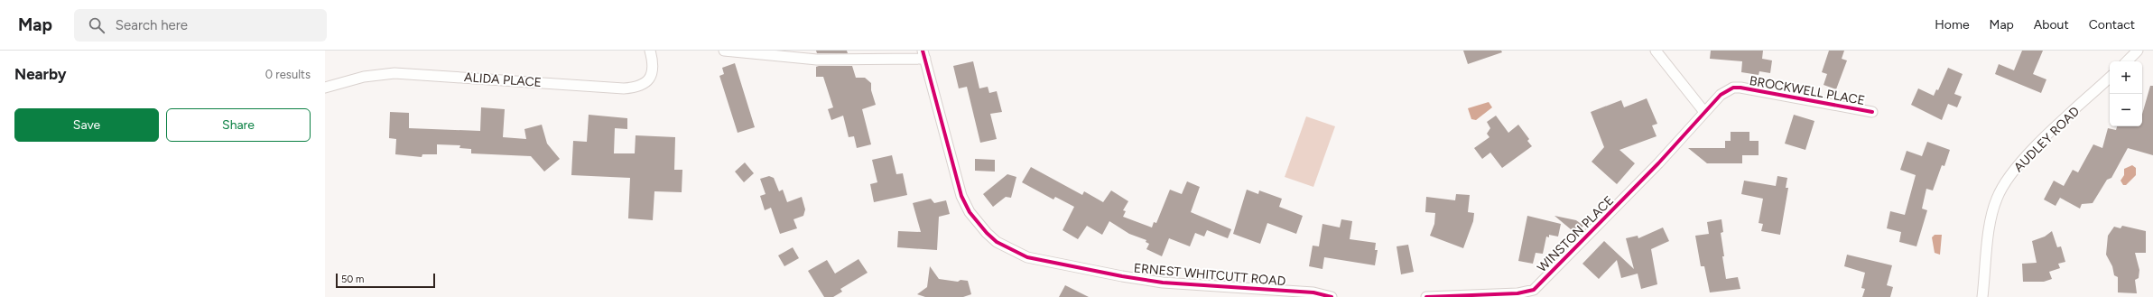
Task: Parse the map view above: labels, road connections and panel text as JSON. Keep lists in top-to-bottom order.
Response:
{
  "streets": {
    "street": [
      "ALIDA PLACE",
      "BROCKWELL PLACE",
      "AUDLEY ROAD",
      "WINSTON PLACE",
      "ERNEST WHITCUTT ROAD"
    ]
  },
  "crossings": [
    ["BROCKWELL PLACE", "WINSTON PLACE"]
  ],
  "scale_bar": "50 m",
  "page": {
    "header": "Map",
    "search": "Search here",
    "nav": [
      "Home",
      "Map",
      "About",
      "Contact"
    ],
    "heading": ["Nearby", "0 results"],
    "map_buttons": ["+", "−"],
    "buttons": ["Save", "Share"],
    "scale": "50 m"
  }
}
